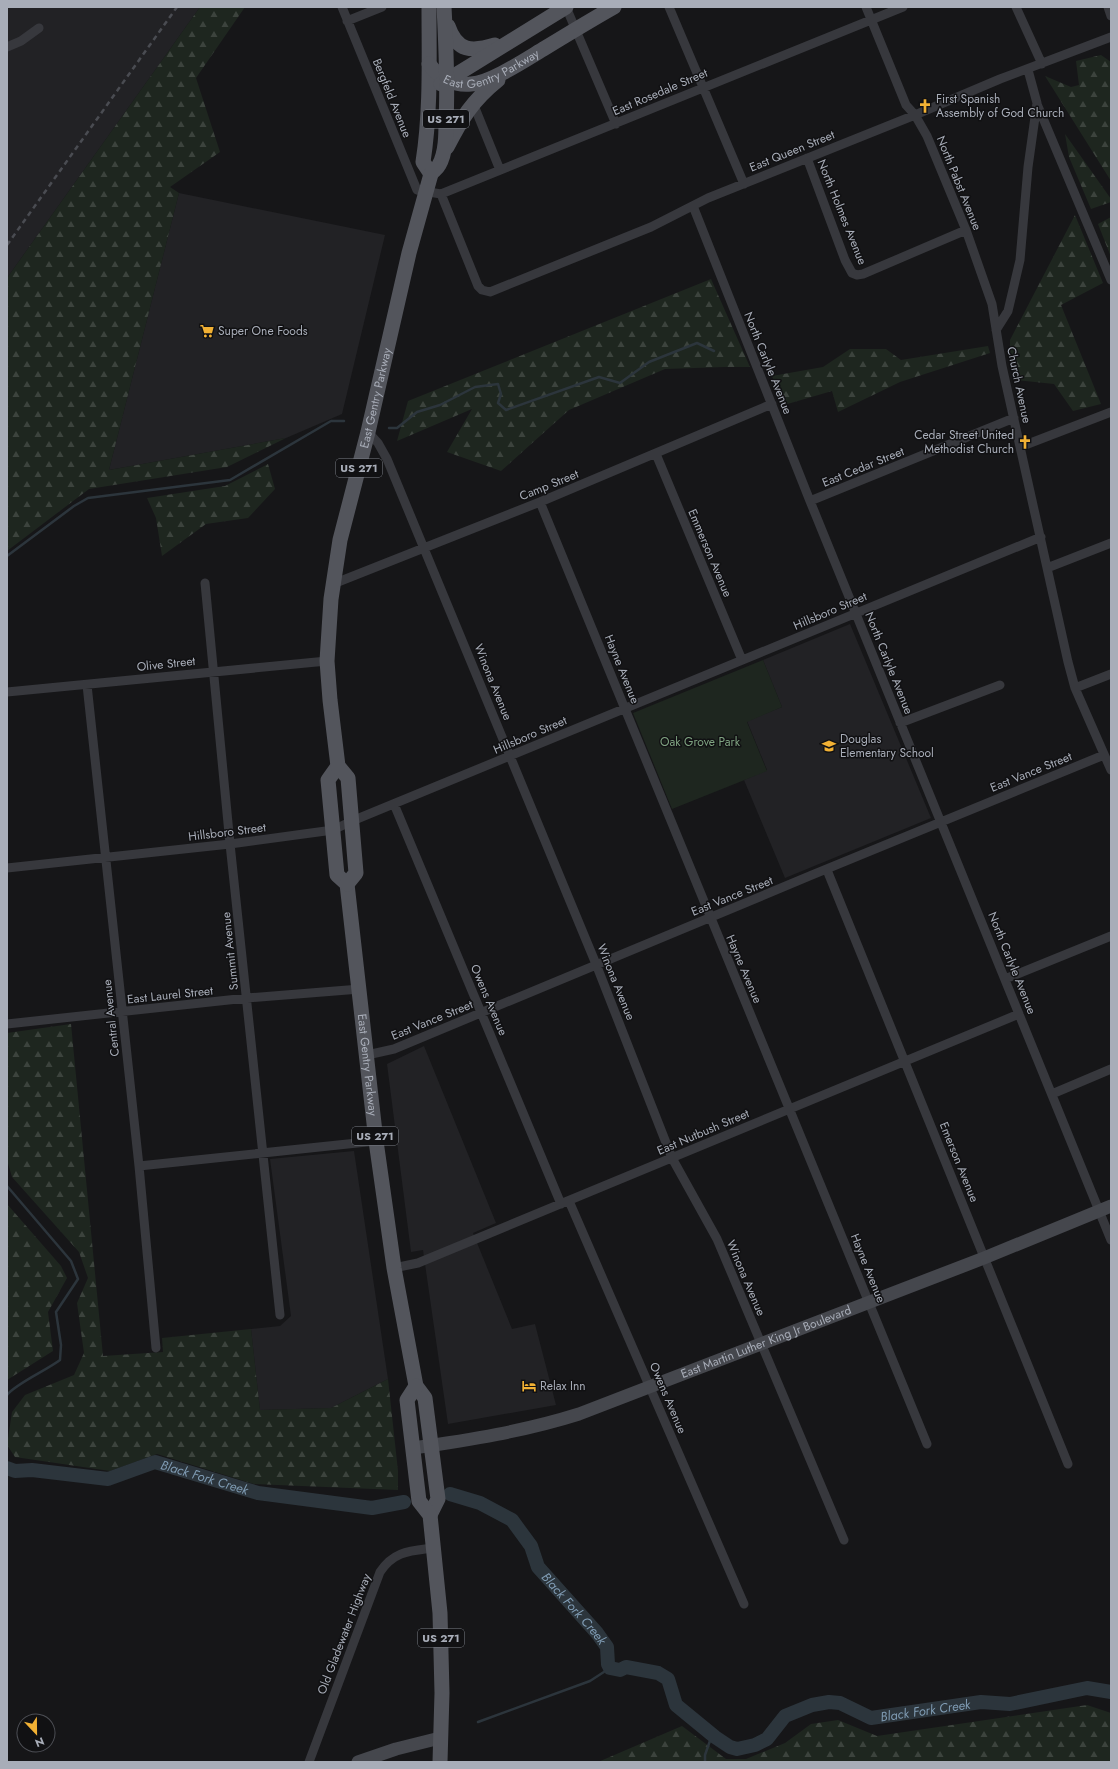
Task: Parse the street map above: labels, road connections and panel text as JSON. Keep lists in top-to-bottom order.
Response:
{
  "streets": {
    "main road": ["East Gentry Parkway", "US 271", "East Martin Luther King Jr Boulevard"],
    "street": [
      "East Rosedale Street",
      "Bergfeld Avenue",
      "East Queen Street",
      "North Pabst Avenue",
      "North Holmes Avenue",
      "North Carlyle Avenue",
      "Church Avenue",
      "East Cedar Street",
      "Camp Street",
      "Emmerson Avenue",
      "Hillsboro Street",
      "Olive Street",
      "Hayne Avenue",
      "Winona Avenue",
      "East Vance Street",
      "Summit Avenue",
      "East Laurel Street",
      "Owens Avenue",
      "Central Avenue",
      "East Nutbush Street",
      "Emerson Avenue",
      "Old Gladewater Highway"
    ]
  },
  "crossings": [
    ["East Gentry Parkway", "Bergfeld Avenue"],
    ["East Gentry Parkway", "US 271"],
    ["East Gentry Parkway", "Camp Street"],
    ["East Gentry Parkway", "Hillsboro Street"],
    ["East Gentry Parkway", "Olive Street"],
    ["East Gentry Parkway", "Winona Avenue"],
    ["East Gentry Parkway", "East Vance Street"],
    ["East Gentry Parkway", "East Laurel Street"],
    ["East Gentry Parkway", "East Nutbush Street"],
    ["East Gentry Parkway", "East Martin Luther King Jr Boulevard"],
    ["East Gentry Parkway", "Old Gladewater Highway"],
    ["East Rosedale Street", "East Queen Street"],
    ["East Rosedale Street", "North Pabst Avenue"],
    ["East Queen Street", "North Pabst Avenue"],
    ["East Queen Street", "North Holmes Avenue"],
    ["East Queen Street", "North Carlyle Avenue"],
    ["North Pabst Avenue", "North Holmes Avenue"],
    ["North Pabst Avenue", "Church Avenue"],
    ["North Carlyle Avenue", "East Cedar Street"],
    ["North Carlyle Avenue", "Camp Street"],
    ["North Carlyle Avenue", "Hillsboro Street"],
    ["North Carlyle Avenue", "East Vance Street"],
    ["North Carlyle Avenue", "East Nutbush Street"],
    ["North Carlyle Avenue", "East Martin Luther King Jr Boulevard"],
    ["Church Avenue", "East Cedar Street"],
    ["Church Avenue", "Hillsboro Street"],
    ["Church Avenue", "East Vance Street"],
    ["Camp Street", "Emmerson Avenue"],
    ["Camp Street", "Hayne Avenue"],
    ["Camp Street", "Winona Avenue"],
    ["Emmerson Avenue", "Hillsboro Street"],
    ["Hillsboro Street", "Hayne Avenue"],
    ["Hillsboro Street", "Winona Avenue"],
    ["Hillsboro Street", "Summit Avenue"],
    ["Hillsboro Street", "Owens Avenue"],
    ["Hillsboro Street", "Central Avenue"],
    ["Olive Street", "Summit Avenue"],
    ["Olive Street", "Central Avenue"],
    ["Hayne Avenue", "East Vance Street"],
    ["Hayne Avenue", "East Nutbush Street"],
    ["Hayne Avenue", "East Martin Luther King Jr Boulevard"],
    ["Winona Avenue", "East Vance Street"],
    ["Winona Avenue", "East Nutbush Street"],
    ["Winona Avenue", "East Martin Luther King Jr Boulevard"],
    ["East Vance Street", "Owens Avenue"],
    ["East Vance Street", "Emerson Avenue"],
    ["Summit Avenue", "East Laurel Street"],
    ["East Laurel Street", "Central Avenue"],
    ["Owens Avenue", "East Nutbush Street"],
    ["Owens Avenue", "East Martin Luther King Jr Boulevard"],
    ["East Nutbush Street", "Emerson Avenue"],
    ["Emerson Avenue", "East Martin Luther King Jr Boulevard"]
  ],
  "water": ["Black Fork Creek"],
  "parks": ["Oak Grove Park"],
  "places": {
    "church": ["First Spanish Assembly of God Church", "Cedar Street United Methodist Church"],
    "supermarket": ["Super One Foods"],
    "school or university": ["Douglas Elementary School"],
    "hotel": ["Relax Inn"]
  },
  "north": "bottom"
}
